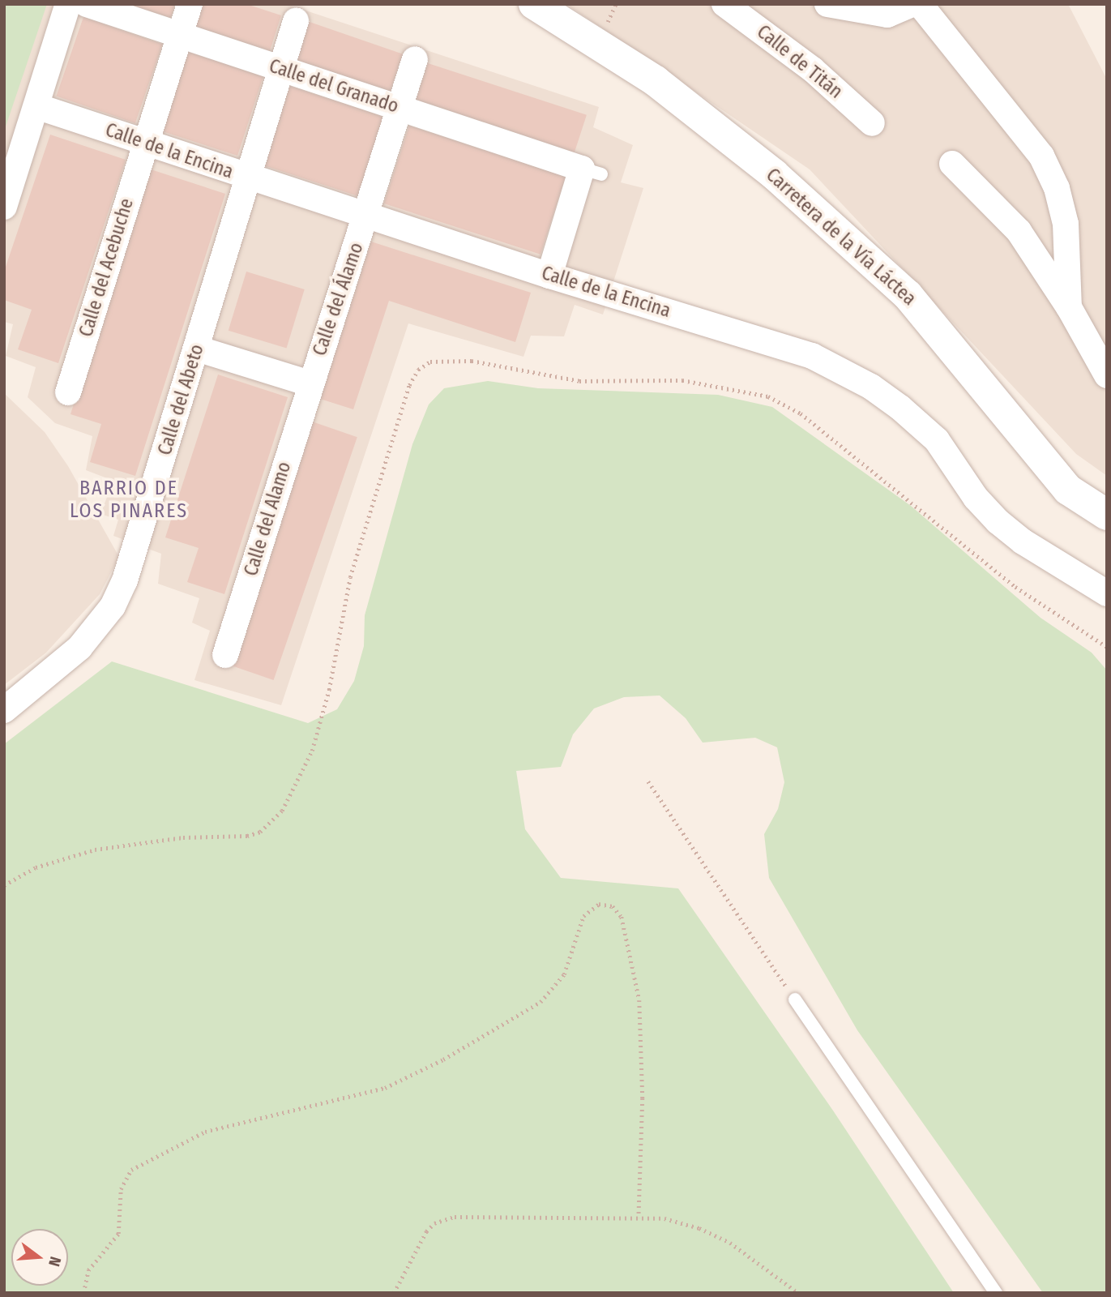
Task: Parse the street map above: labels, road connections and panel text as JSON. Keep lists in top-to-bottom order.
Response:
{
  "streets": {
    "street": [
      "Calle de Titán",
      "Calle del Granado",
      "Calle de la Encina",
      "Carretera de la Vía Láctea",
      "Calle del Acebuche",
      "Calle del Álamo",
      "Calle del Abeto",
      "Calle del Alamo"
    ]
  },
  "crossings": [
    ["Calle del Granado", "Calle de la Encina"],
    ["Calle del Granado", "Calle del Acebuche"],
    ["Calle del Granado", "Calle del Álamo"],
    ["Calle del Granado", "Calle del Abeto"],
    ["Calle de la Encina", "Calle del Acebuche"],
    ["Calle de la Encina", "Calle del Álamo"],
    ["Calle de la Encina", "Calle del Abeto"],
    ["Calle del Álamo", "Calle del Alamo"]
  ],
  "districts": ["BARRIO DE LOS PINARES"],
  "north": "right"
}
